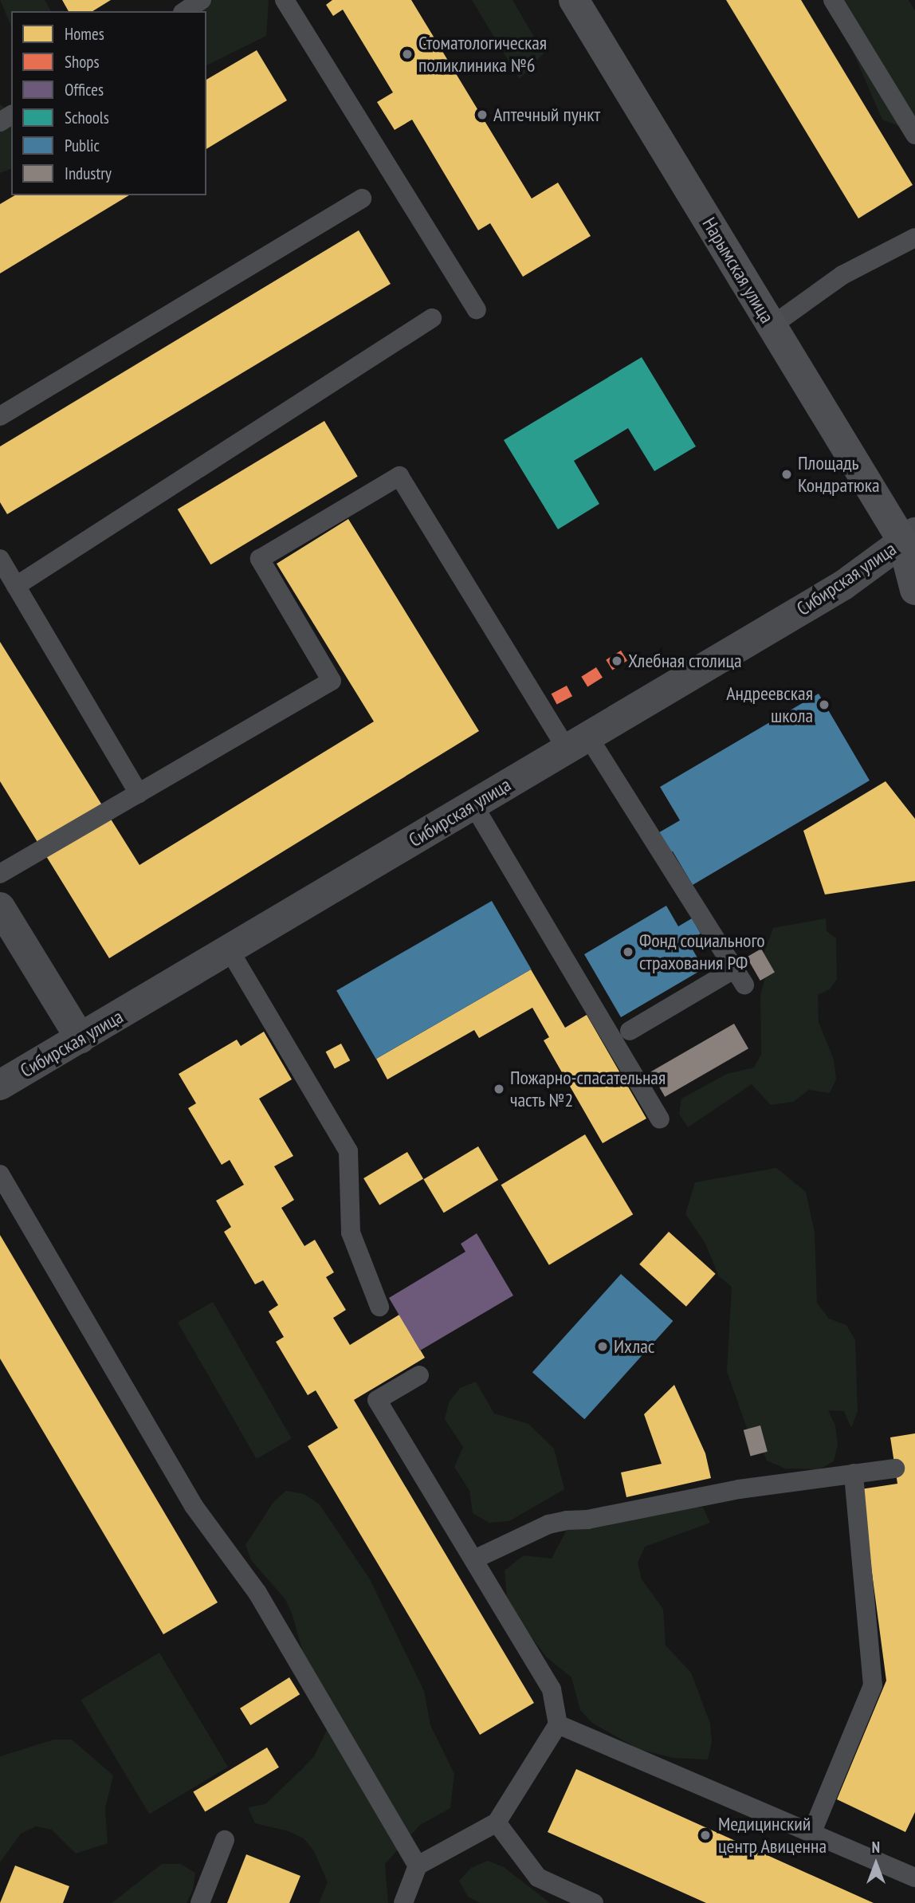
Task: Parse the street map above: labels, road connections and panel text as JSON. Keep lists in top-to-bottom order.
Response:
{
  "streets": {
    "main road": ["Нарымская улица"],
    "street": ["Сибирская улица"]
  },
  "crossings": [
    ["Нарымская улица", "Сибирская улица"]
  ],
  "places": [
    "Стоматологическая поликлиника №6",
    "Аптечный пункт",
    "Площадь Кондратюка",
    "Хлебная столица",
    "Андреевская школа",
    "Фонд социального страхования РФ",
    "Пожарно-спасательная часть №2",
    "Ихлас",
    "Медицинский центр Авиценна"
  ],
  "legend": [
    "Homes",
    "Shops",
    "Offices",
    "Schools",
    "Public",
    "Industry"
  ],
  "north": "top"
}
